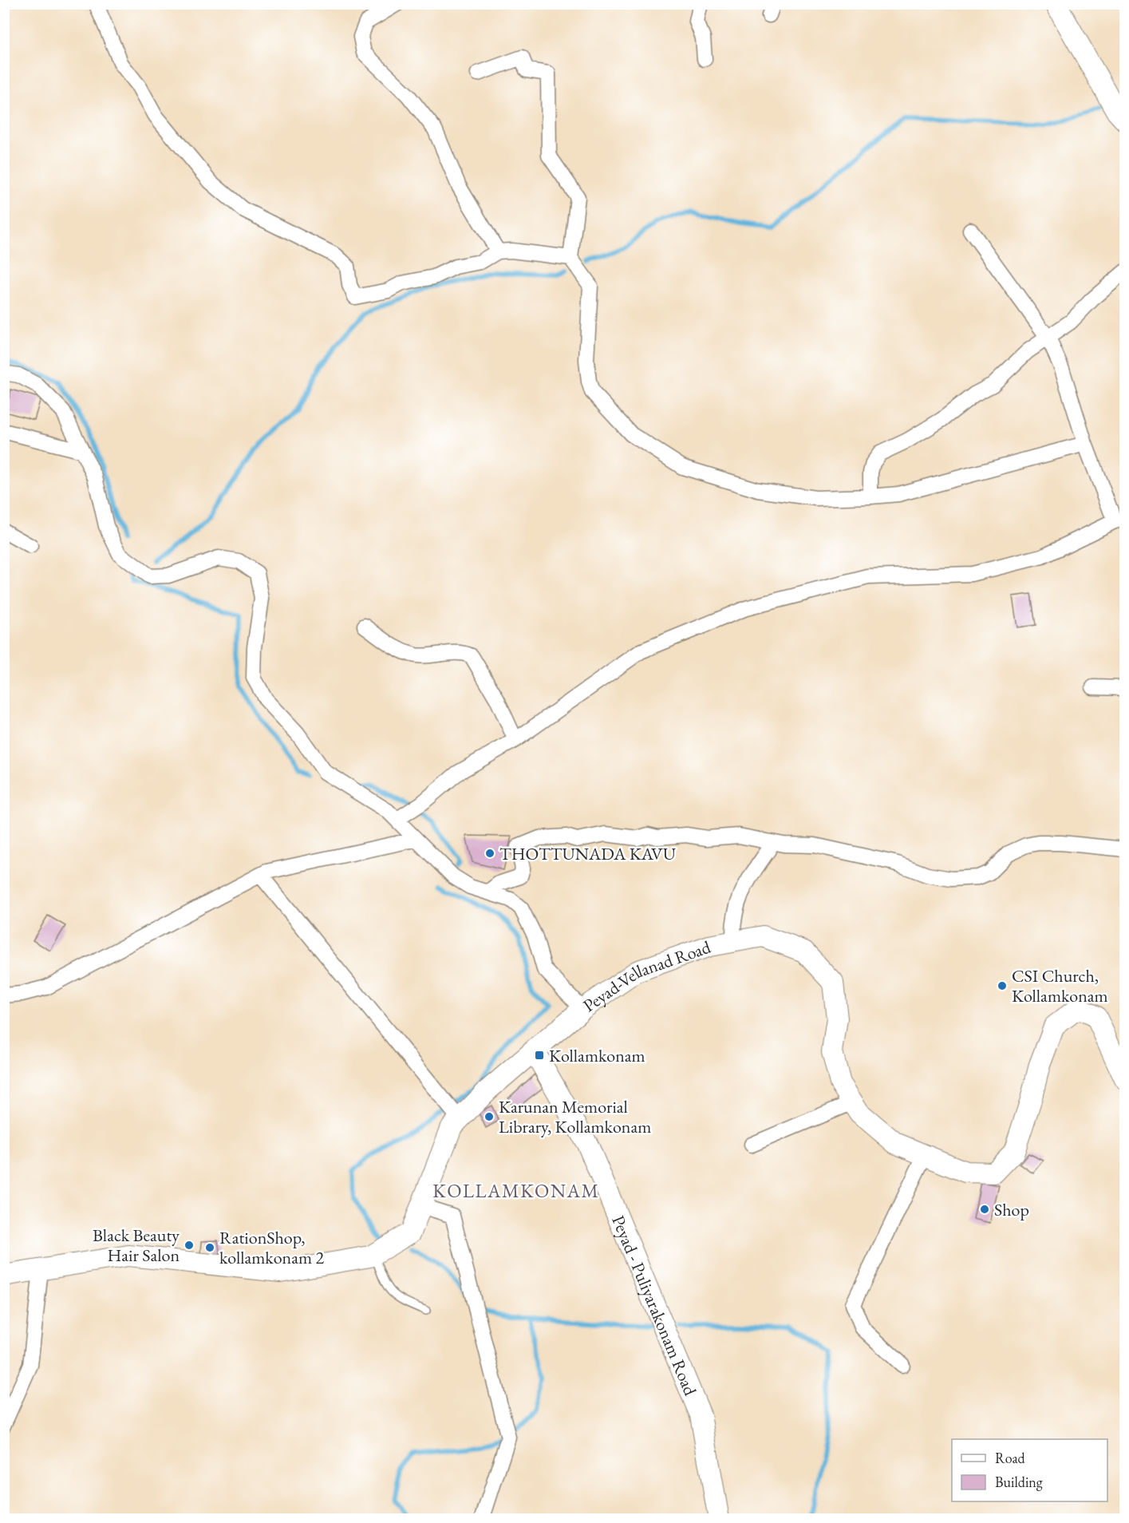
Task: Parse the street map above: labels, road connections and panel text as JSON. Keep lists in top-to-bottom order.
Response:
{
  "streets": {
    "main road": ["Peyad-Vellanad Road", "Peyad - Puliyarakonam Road"]
  },
  "crossings": [
    ["Peyad-Vellanad Road", "Peyad - Puliyarakonam Road"]
  ],
  "districts": ["KOLLAMKONAM"],
  "places": {
    "other": [
      "THOTTUNADA KAVU",
      "CSI Church, Kollamkonam",
      "Karunan Memorial Library, Kollamkonam",
      "Shop",
      "Black Beauty Hair Salon",
      "RationShop, kollamkonam 2"
    ],
    "transit": ["Kollamkonam"]
  },
  "legend": ["Road", "Building"]
}
